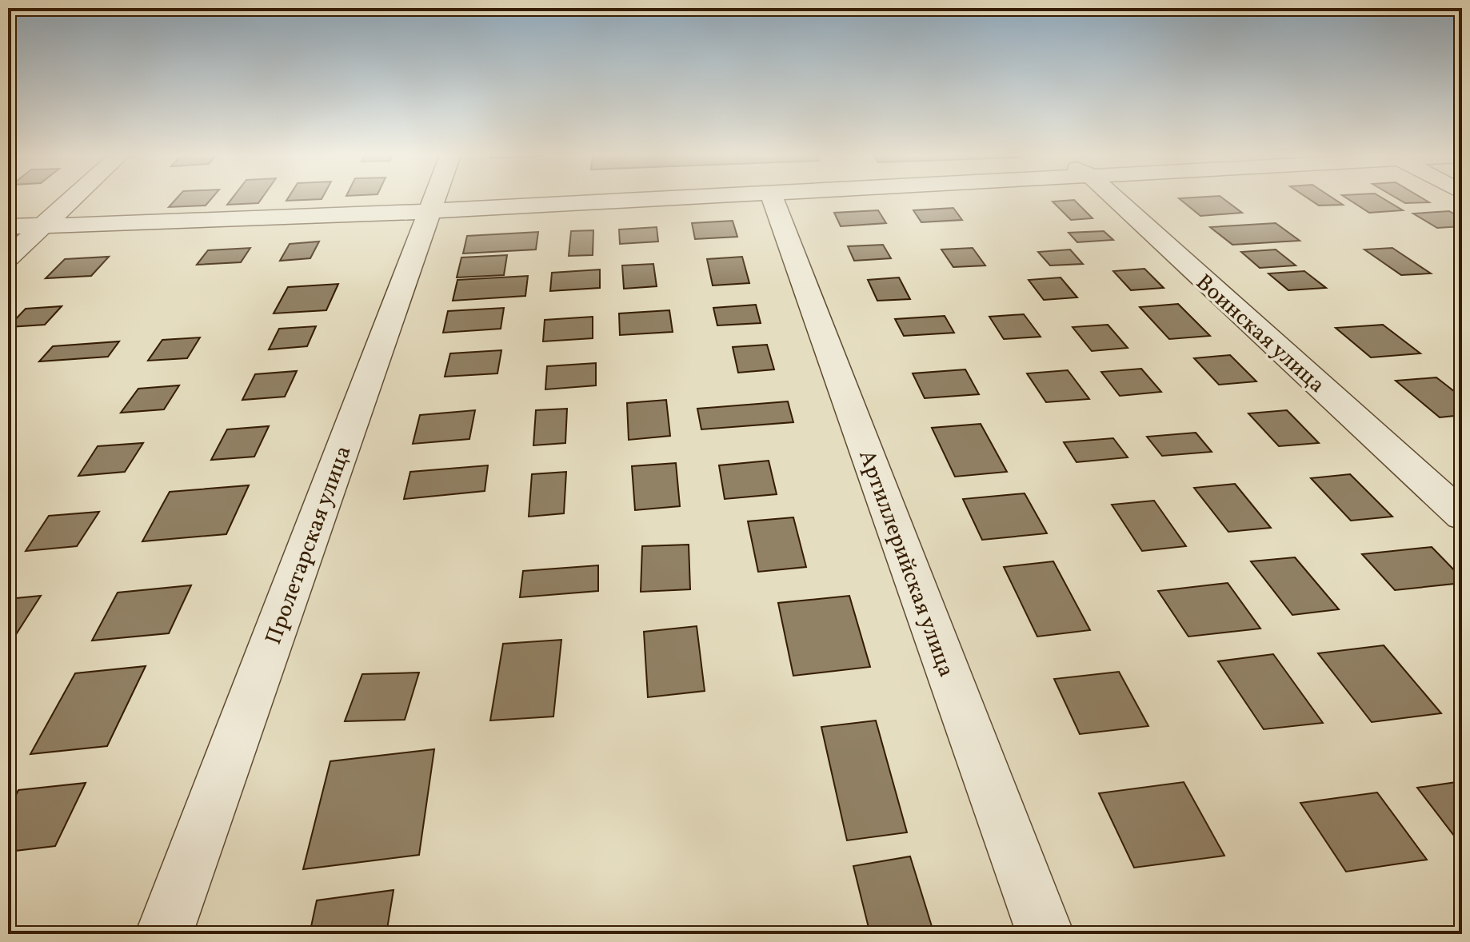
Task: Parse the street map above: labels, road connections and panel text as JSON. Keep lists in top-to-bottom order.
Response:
{
  "streets": {
    "street": ["Воинская улица", "Пролетарская улица", "Артиллерийская улица"]
  }
}
